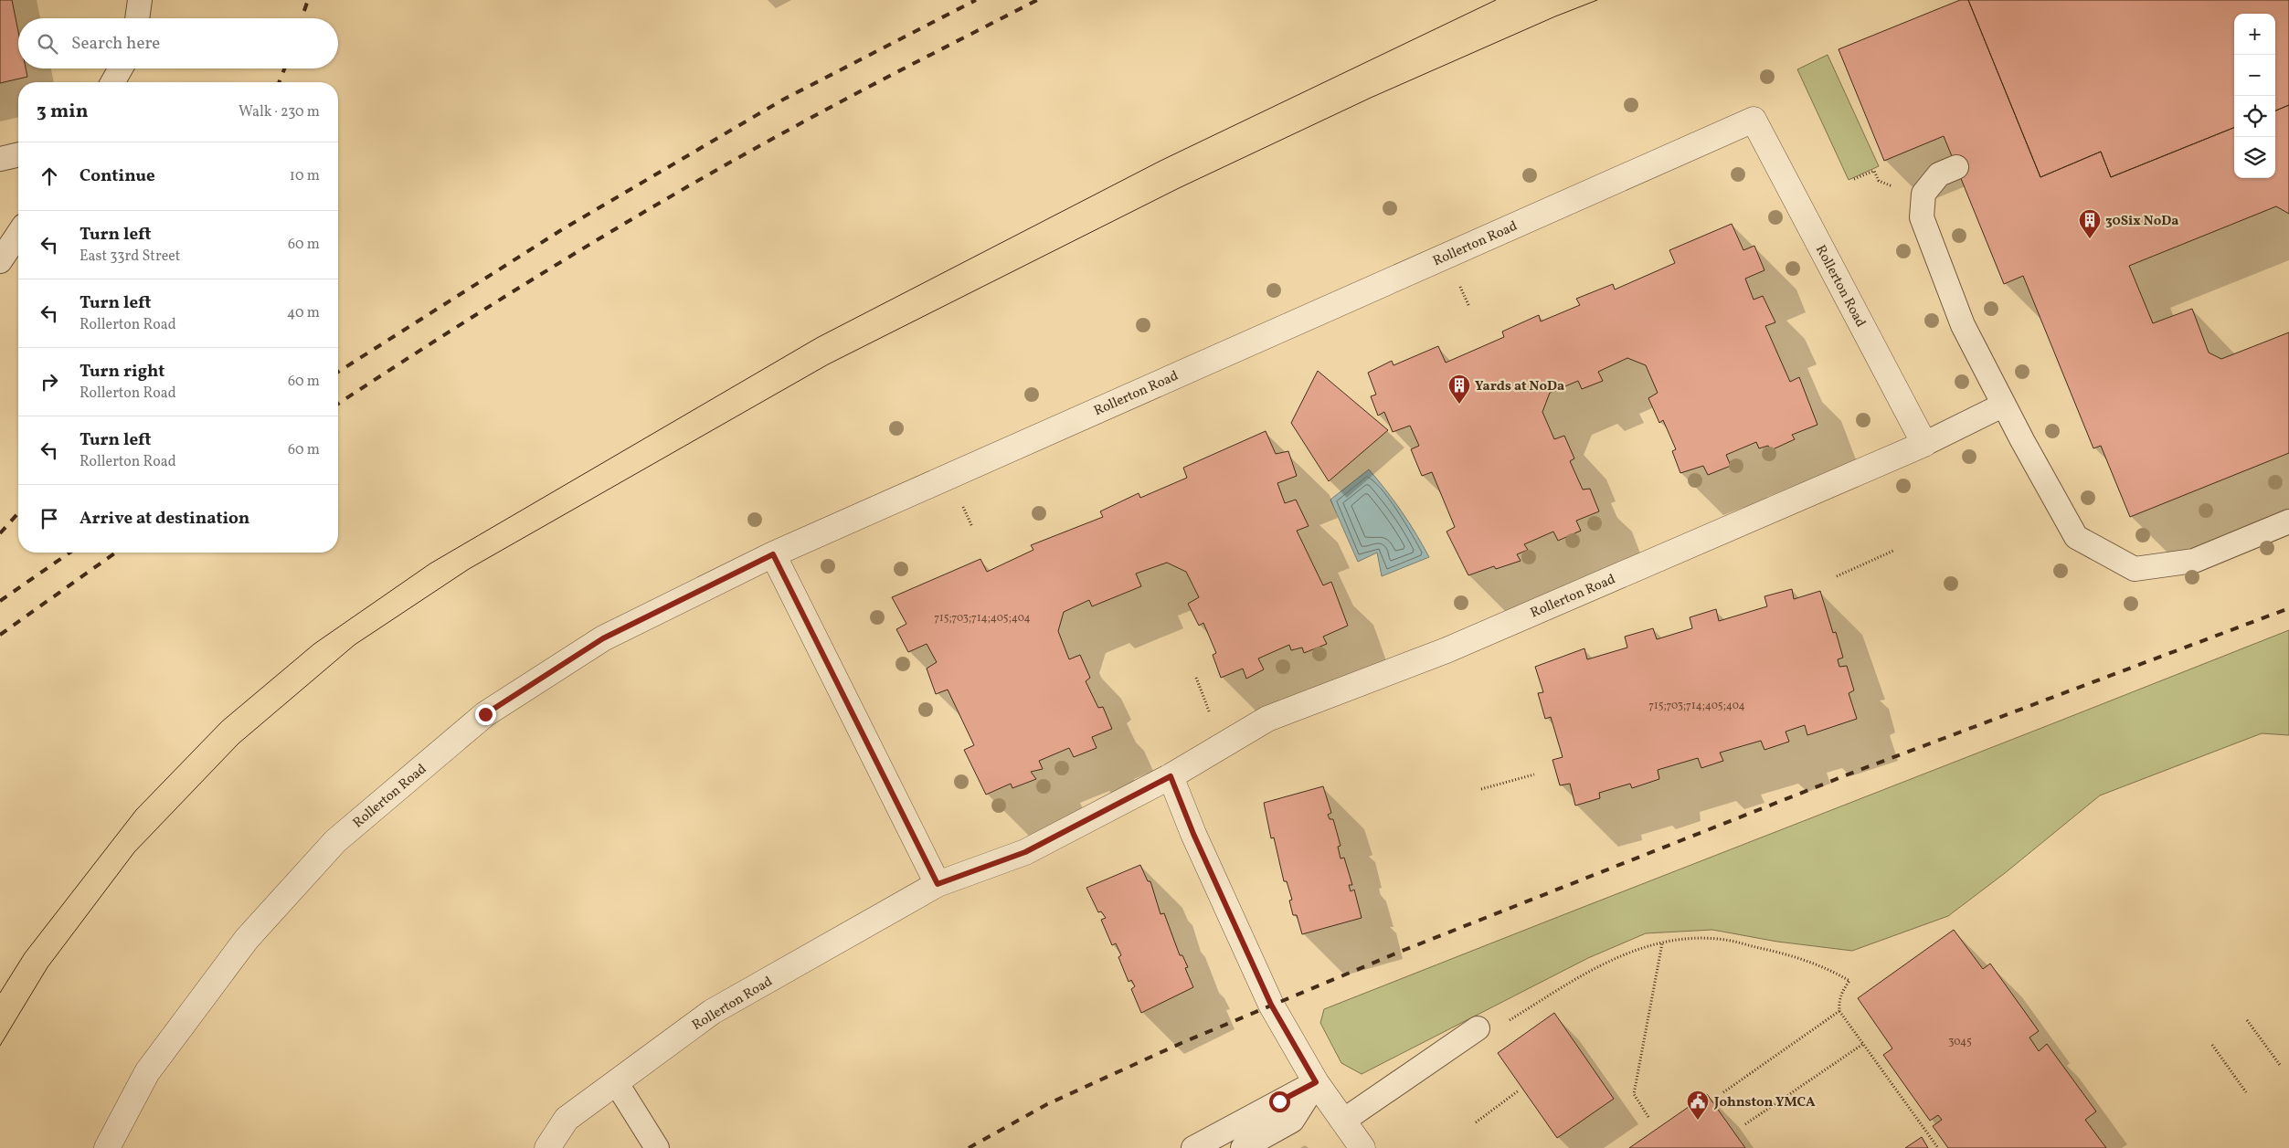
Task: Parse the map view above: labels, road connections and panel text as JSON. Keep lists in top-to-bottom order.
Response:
{
  "streets": {
    "street": ["Rollerton Road"]
  },
  "places": {
    "building": ["30Six NoDa", "Yards at NoDa"],
    "public building": ["Johnston YMCA"]
  },
  "house_numbers": ["715;703;714;405;404", "715;703;714;405;404", "3045"],
  "page": {
    "map_buttons": ["+", "−"],
    "search": "Search here",
    "heading": ["3 min", "Walk · 230 m"],
    "list": [
      ["Continue", "10 m"],
      ["Turn left", "East 33rd Street", "60 m"],
      ["Turn left", "Rollerton Road", "40 m"],
      ["Turn right", "Rollerton Road", "60 m"],
      ["Turn left", "Rollerton Road", "60 m"],
      "Arrive at destination"
    ]
  }
}
